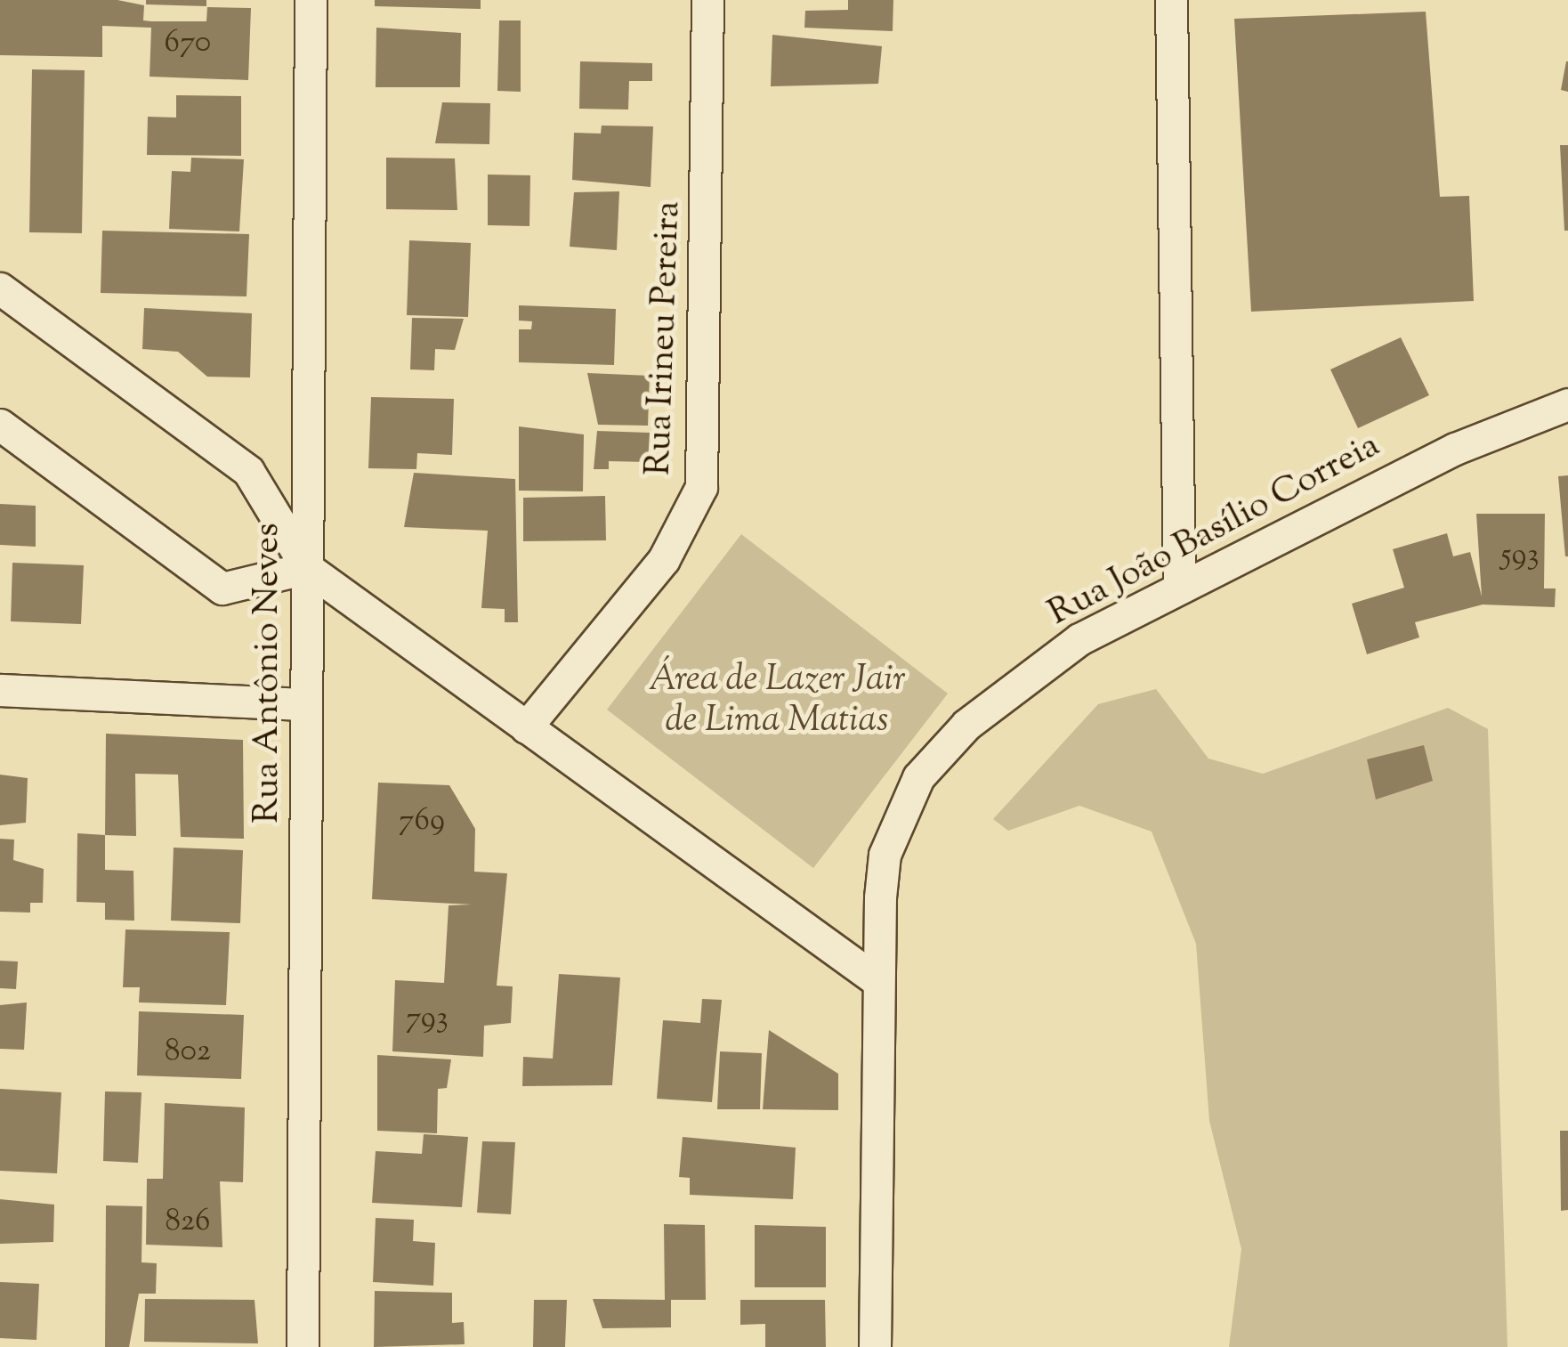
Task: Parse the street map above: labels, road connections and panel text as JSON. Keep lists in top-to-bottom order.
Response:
{
  "streets": {
    "street": ["Rua Irineu Pereira", "Rua João Basílio Correia", "Rua Antônio Neves"]
  },
  "parks": ["Área de Lazer Jair de Lima Matias"],
  "house_numbers": [
    "670",
    "593",
    "769",
    "793",
    "802",
    "826"
  ]
}
